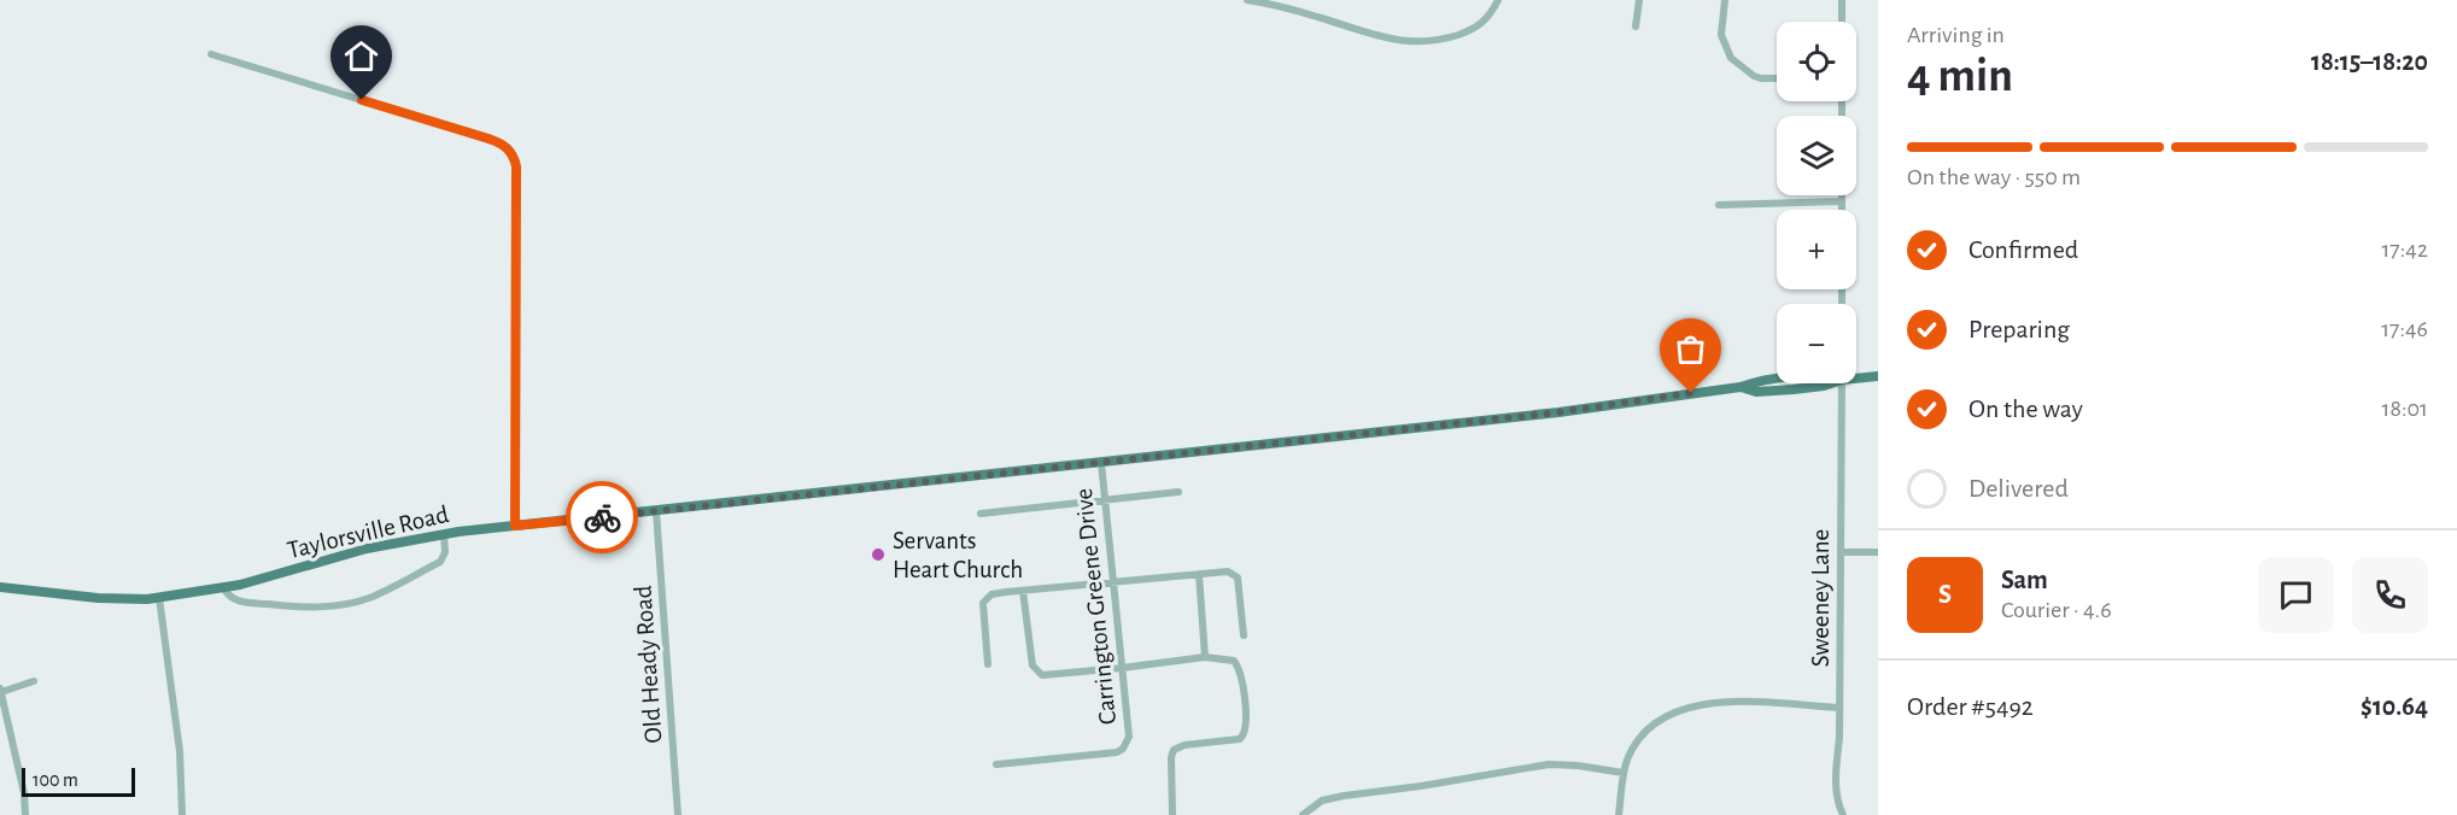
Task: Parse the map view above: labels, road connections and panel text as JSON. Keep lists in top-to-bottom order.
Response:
{
  "streets": {
    "main road": ["Taylorsville Road"],
    "street": ["Sweeney Lane", "Carrington Greene Drive", "Old Heady Road"]
  },
  "crossings": [
    ["Taylorsville Road", "Carrington Greene Drive"],
    ["Taylorsville Road", "Old Heady Road"]
  ],
  "places": ["Servants Heart Church"],
  "scale_bar": "100 m",
  "page": {
    "heading": ["4 min", "Arriving in", "18:15–18:20"],
    "panel": [
      "Sam",
      "Courier · 4.6",
      "Order #5492",
      "$10.64"
    ],
    "map_buttons": ["+", "−"],
    "bar": "On the way · 550 m",
    "list": [
      ["Confirmed", "17:42"],
      ["Preparing", "17:46"],
      ["On the way", "18:01"],
      "Delivered"
    ],
    "round": "S",
    "scale": "100 m"
  }
}
